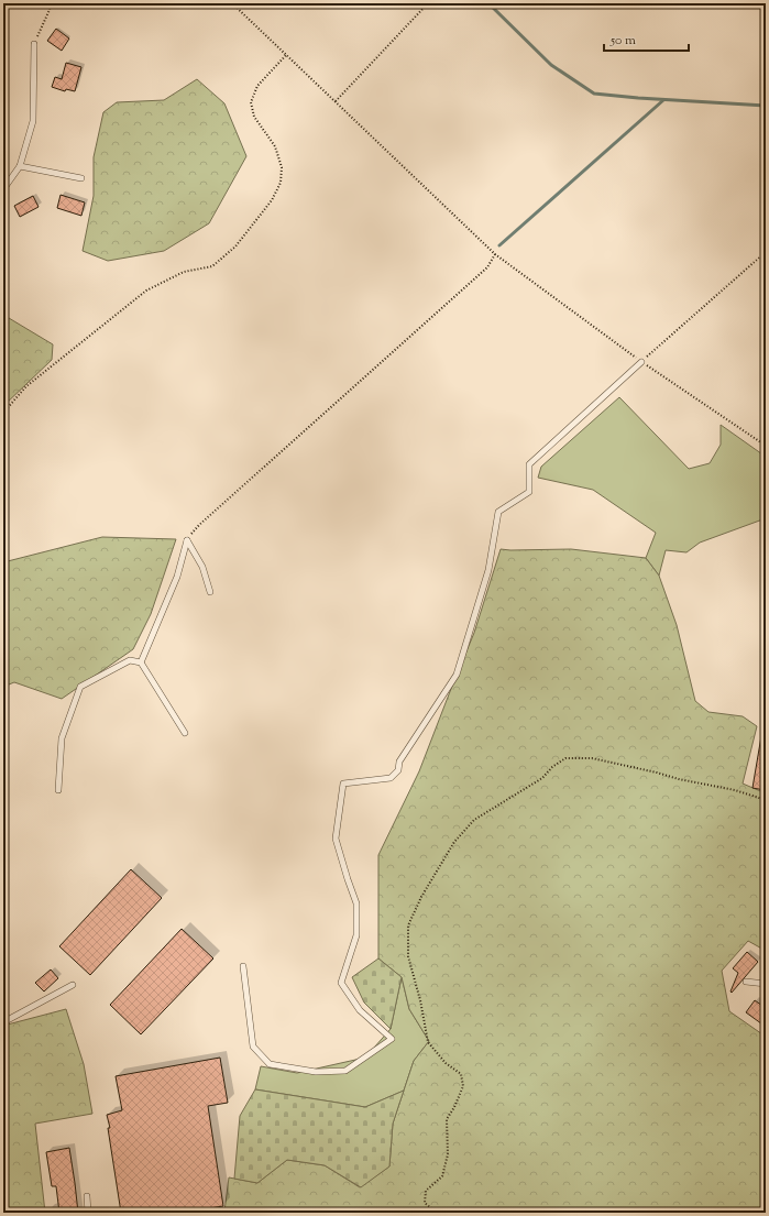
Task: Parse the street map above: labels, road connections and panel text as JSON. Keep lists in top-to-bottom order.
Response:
{
  "scale_bar": "50 m"
}
